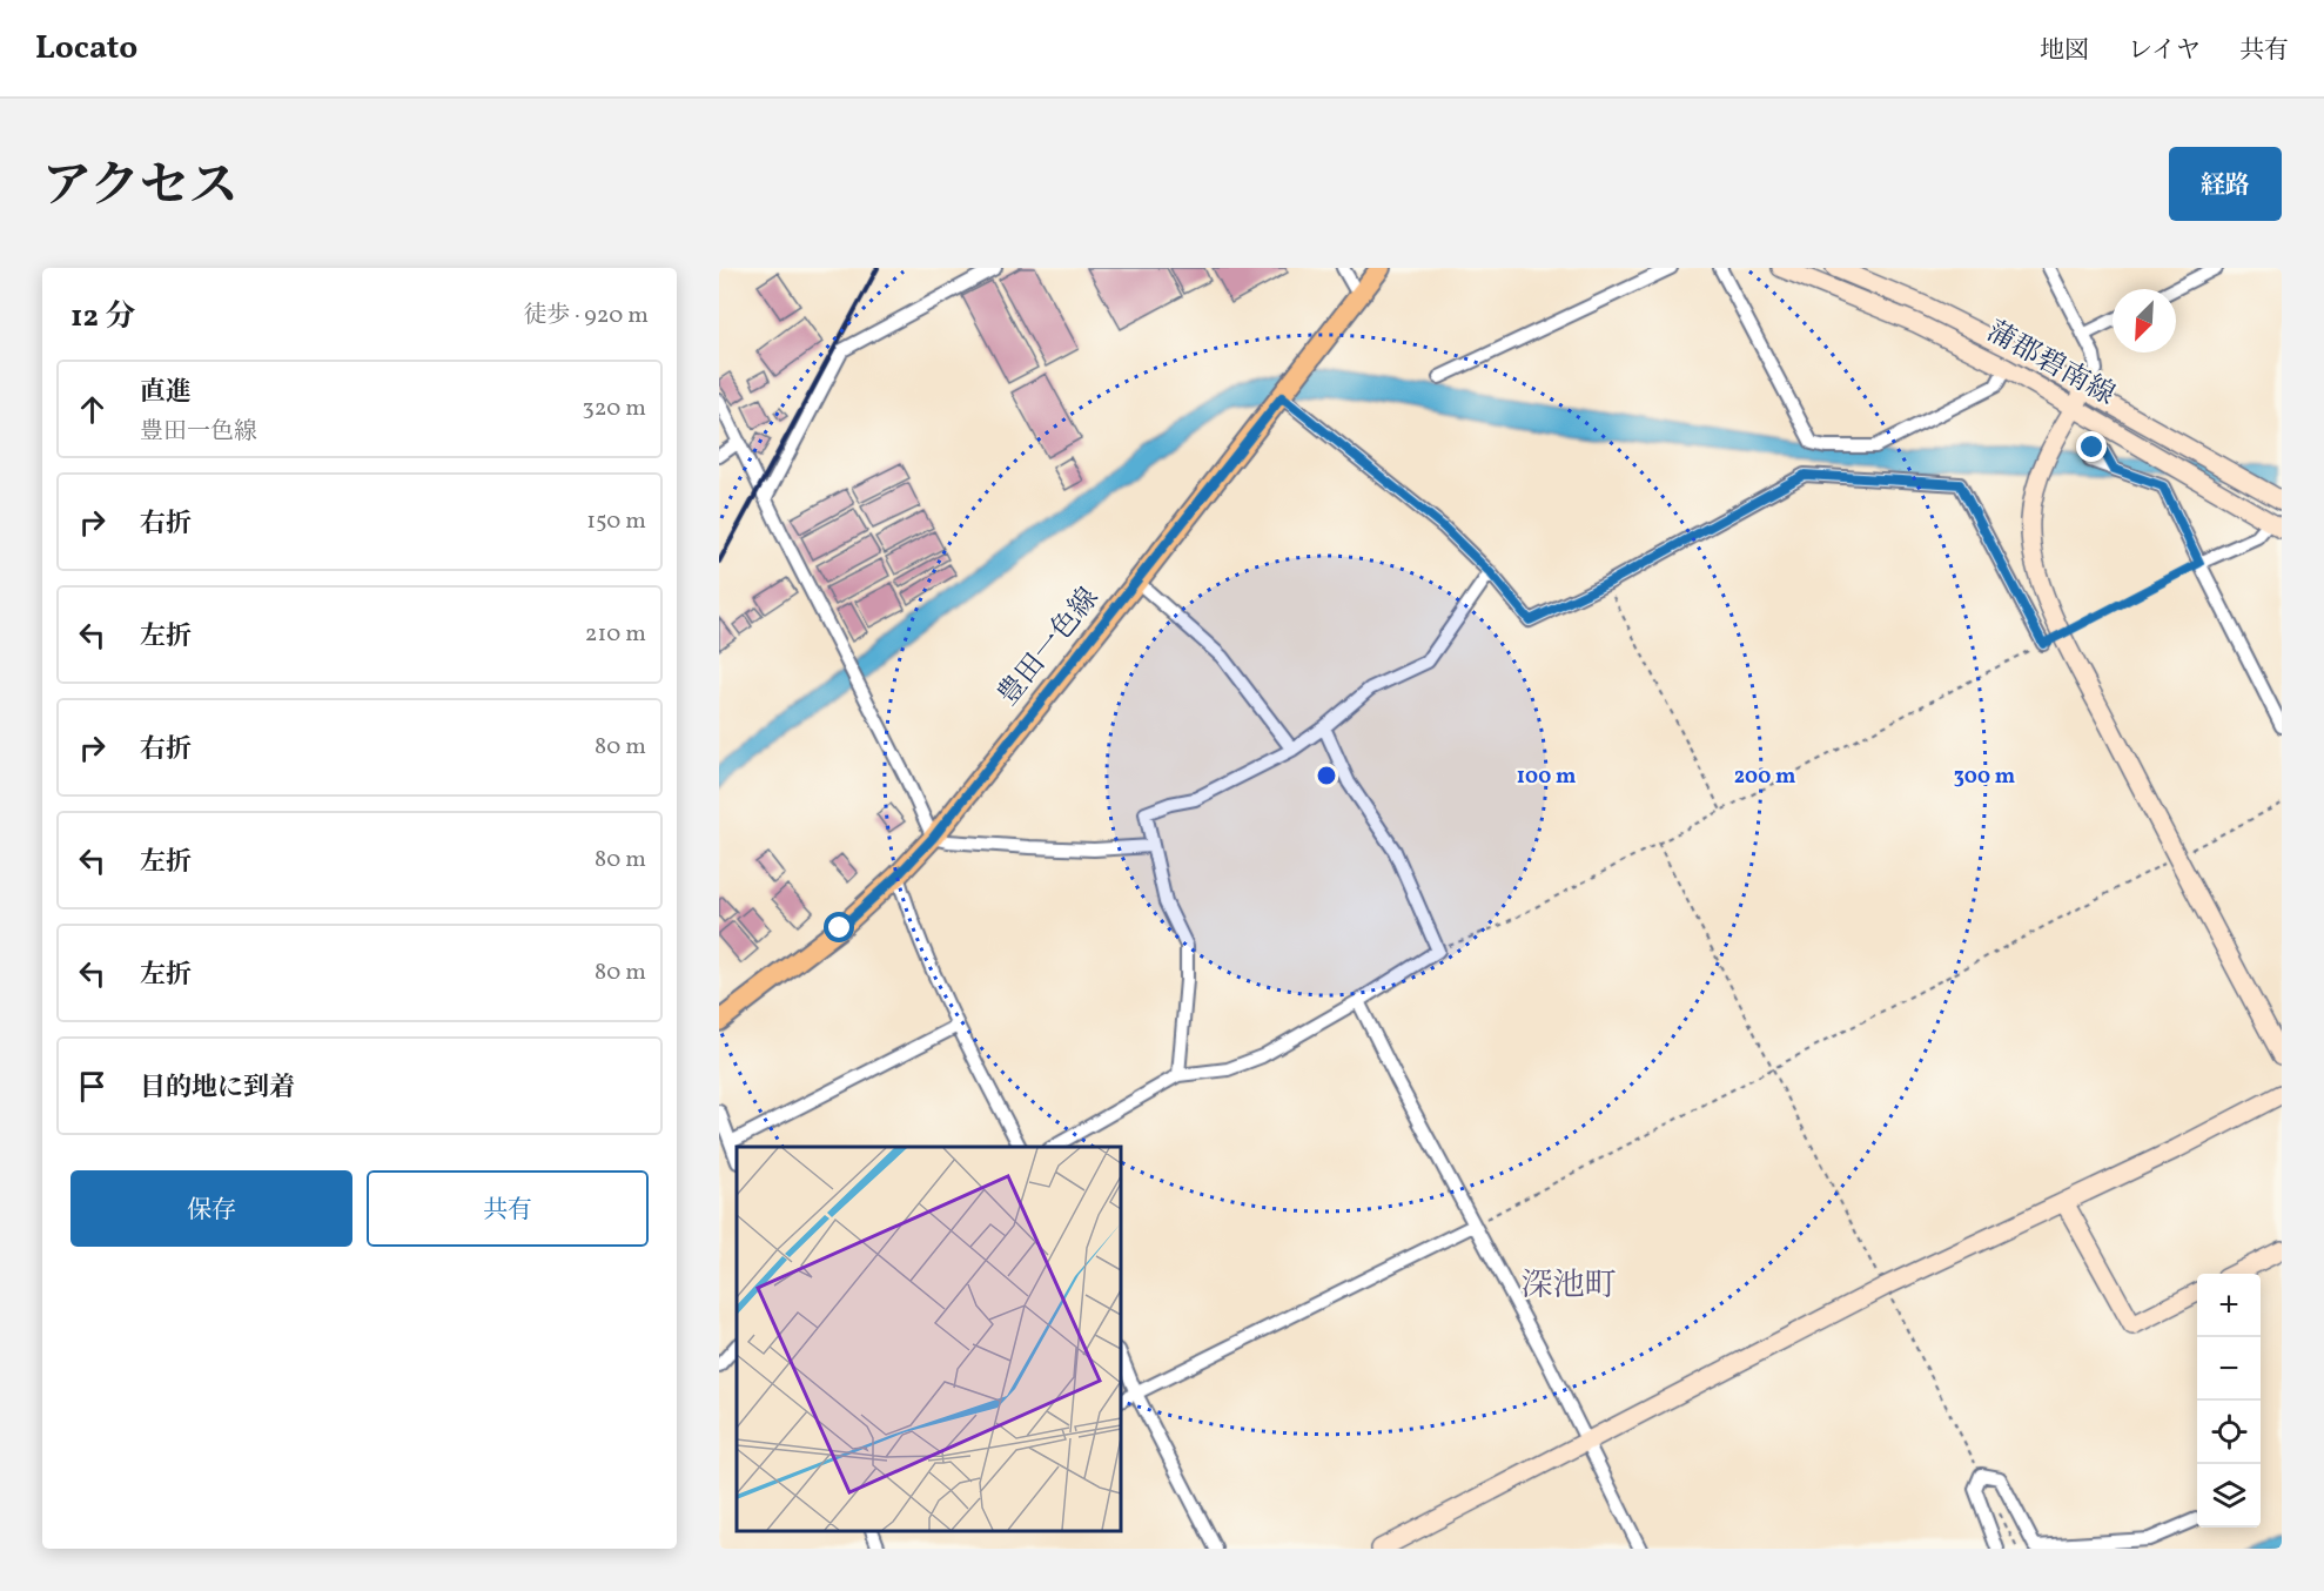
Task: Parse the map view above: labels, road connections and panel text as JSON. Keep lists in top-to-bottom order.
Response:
{
  "streets": {
    "main road": ["豊田一色線"],
    "street": ["蒲郡碧南線"]
  },
  "districts": ["深池町"],
  "north": "bottom left",
  "page": {
    "header": "Locato",
    "nav": ["地図", "レイヤ", "共有"],
    "title": "アクセス",
    "buttons": [
      "経路",
      ["保存", "共有"]
    ],
    "heading": ["12 分", "徒歩 · 920 m"],
    "list": [
      ["直進", "豊田一色線", "320 m"],
      ["右折", "150 m"],
      ["左折", "210 m"],
      ["右折", "80 m"],
      ["左折", "80 m"],
      ["左折", "80 m"],
      "目的地に到着"
    ],
    "map_buttons": ["+", "−"]
  },
  "rings": ["100 m", "200 m", "300 m"]
}
